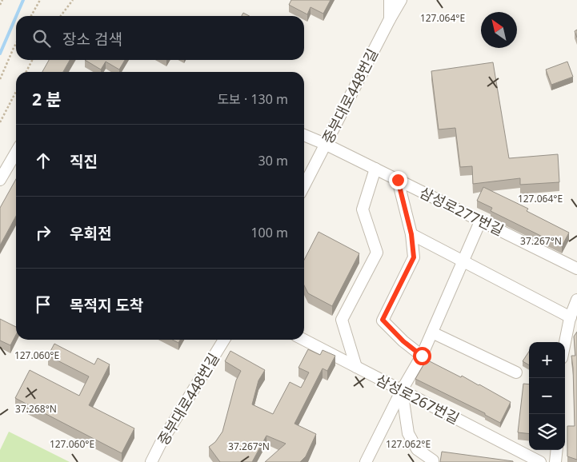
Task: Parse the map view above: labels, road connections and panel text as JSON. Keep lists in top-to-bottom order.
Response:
{
  "streets": {
    "street": ["중부대로448번길", "삼성로277번길", "삼성로267번길"]
  },
  "crossings": [
    ["중부대로448번길", "삼성로277번길"]
  ],
  "north": "top left",
  "page": {
    "search": "장소 검색",
    "heading": ["2 분", "도보 · 130 m"],
    "list": [
      ["직진", "30 m"],
      ["우회전", "100 m"],
      "목적지 도착"
    ],
    "map_buttons": ["+", "−"]
  },
  "coordinates": [
    "127.064°E",
    "37.267°N",
    "127.060°E",
    "37.268°N",
    "127.062°E"
  ]
}
